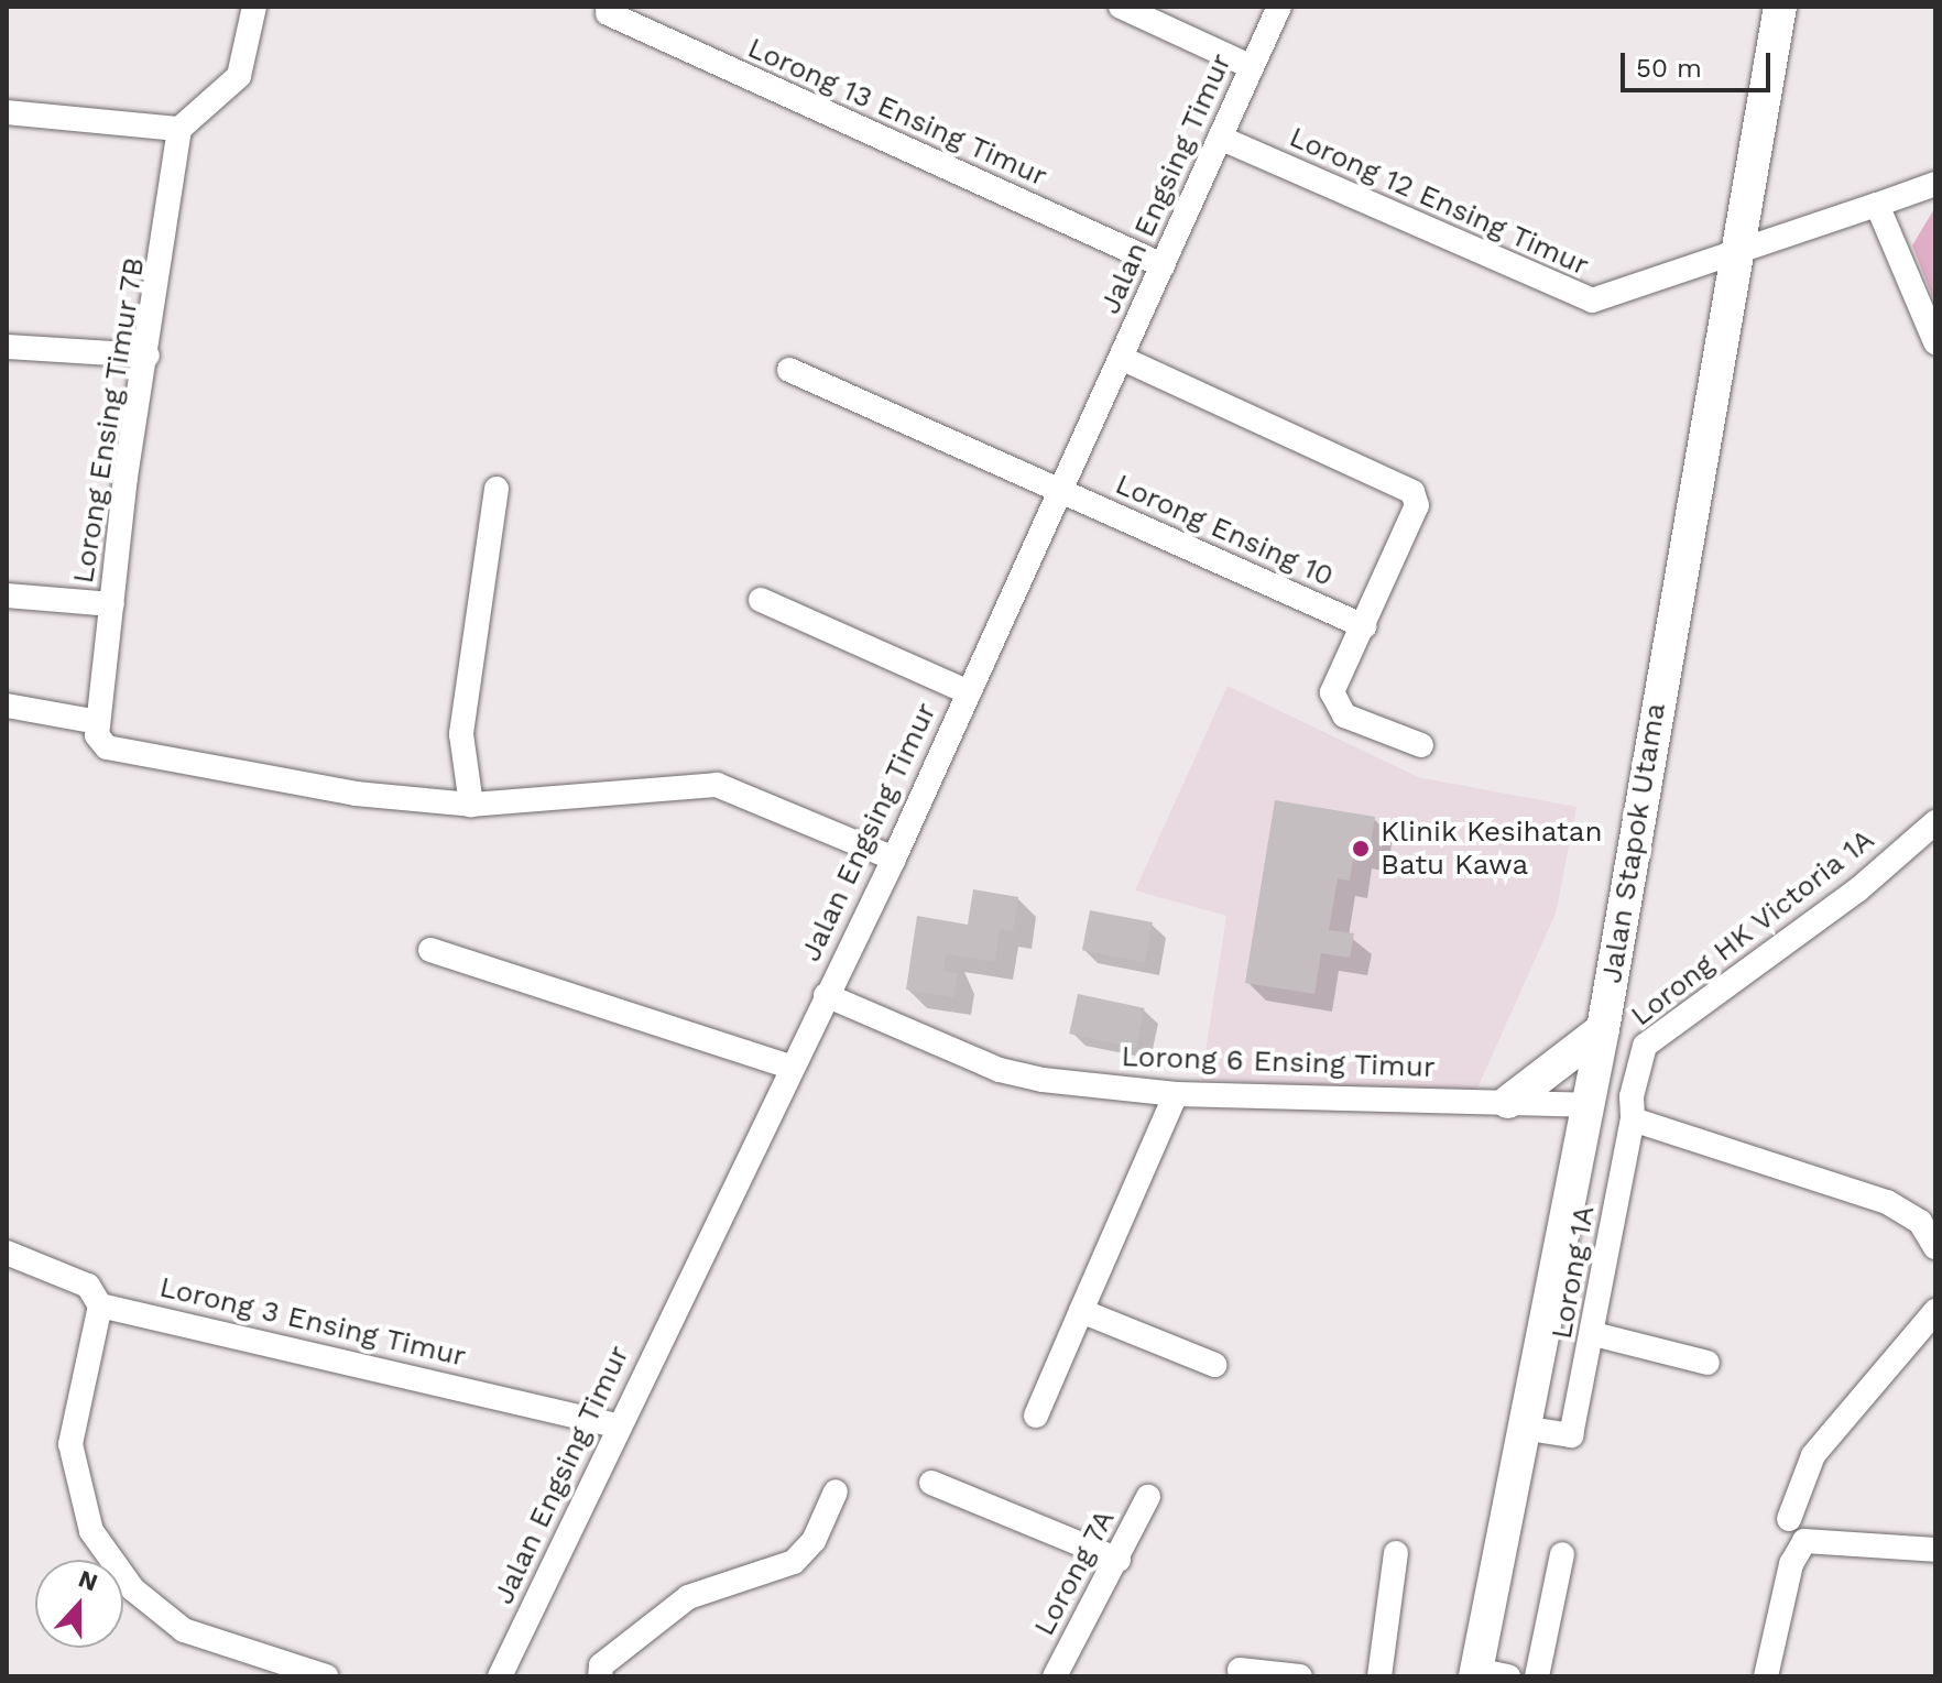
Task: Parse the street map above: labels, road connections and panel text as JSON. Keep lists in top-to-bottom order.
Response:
{
  "streets": {
    "main road": ["Jalan Stapok Utama"],
    "street": [
      "Lorong 13 Ensing Timur",
      "Jalan Engsing Timur",
      "Lorong 12 Ensing Timur",
      "Lorong Ensing Timur 7B",
      "Lorong Ensing 10",
      "Lorong HK Victoria 1A",
      "Lorong 6 Ensing Timur",
      "Lorong 1A",
      "Lorong 3 Ensing Timur",
      "Lorong 7A"
    ]
  },
  "crossings": [
    ["Lorong 13 Ensing Timur", "Jalan Engsing Timur"],
    ["Jalan Engsing Timur", "Lorong 12 Ensing Timur"],
    ["Jalan Engsing Timur", "Lorong Ensing 10"],
    ["Jalan Engsing Timur", "Lorong 6 Ensing Timur"],
    ["Jalan Engsing Timur", "Lorong 3 Ensing Timur"],
    ["Lorong 12 Ensing Timur", "Jalan Stapok Utama"],
    ["Jalan Stapok Utama", "Lorong 6 Ensing Timur"],
    ["Jalan Stapok Utama", "Lorong 1A"],
    ["Lorong HK Victoria 1A", "Lorong 1A"]
  ],
  "places": ["Klinik Kesihatan Batu Kawa"],
  "scale_bar": "50 m",
  "north": "top"
}
